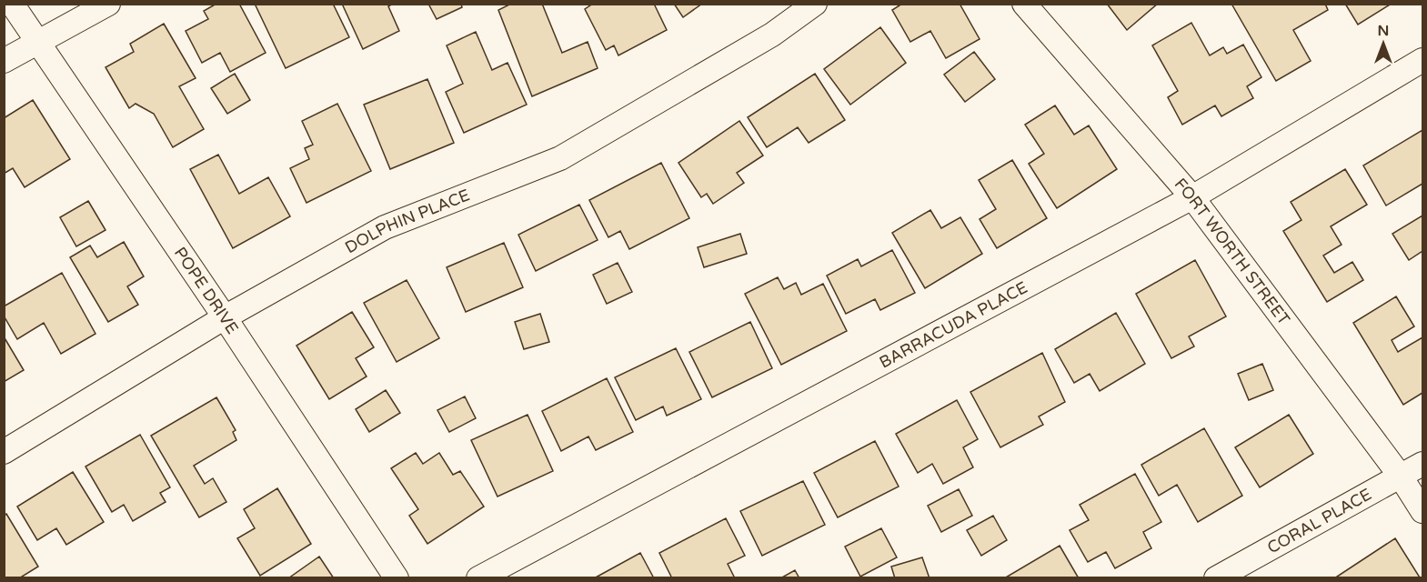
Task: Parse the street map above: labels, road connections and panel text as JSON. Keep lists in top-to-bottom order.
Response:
{
  "streets": {
    "street": [
      "DOLPHIN PLACE",
      "FORT WORTH STREET",
      "POPE DRIVE",
      "BARRACUDA PLACE",
      "CORAL PLACE"
    ]
  },
  "crossings": [
    ["DOLPHIN PLACE", "POPE DRIVE"],
    ["FORT WORTH STREET", "BARRACUDA PLACE"],
    ["FORT WORTH STREET", "CORAL PLACE"]
  ],
  "north": "top"
}
